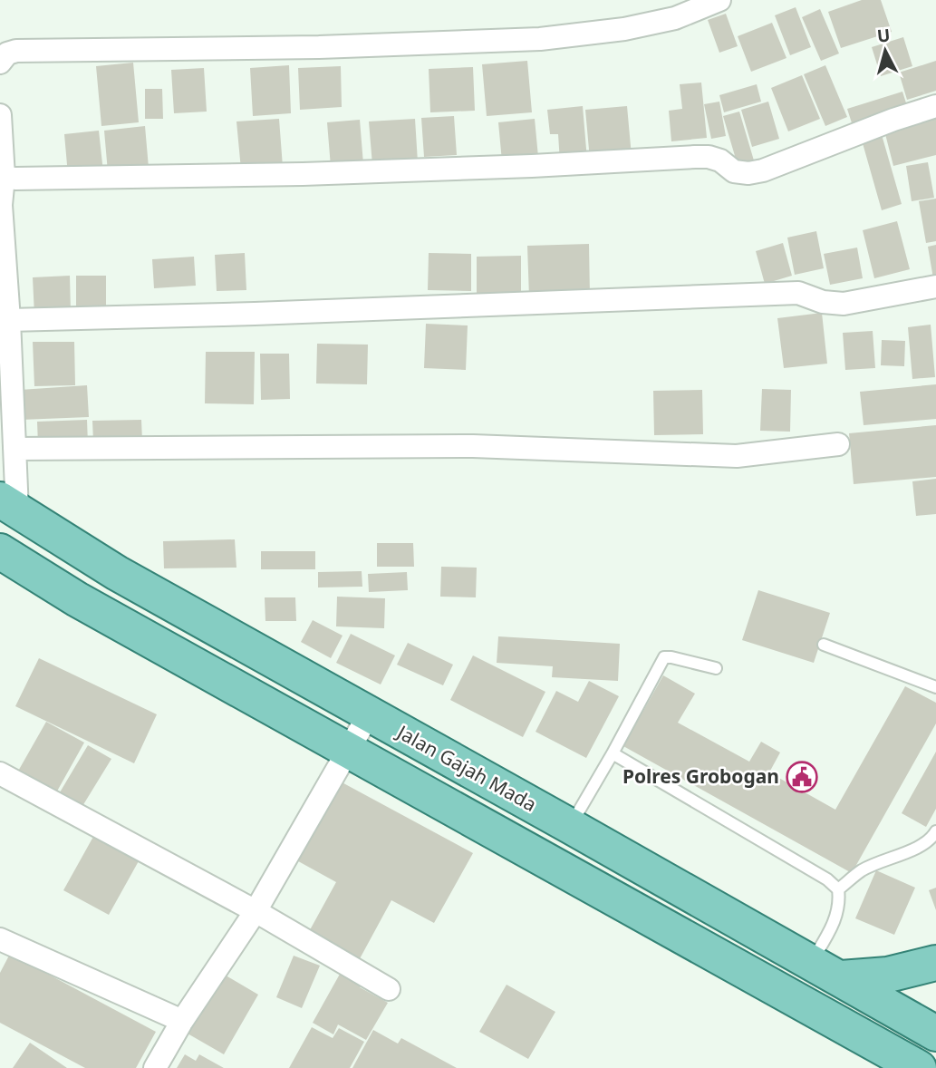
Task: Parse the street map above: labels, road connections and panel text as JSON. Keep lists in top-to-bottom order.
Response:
{
  "streets": {
    "main road": ["Jalan Gajah Mada"]
  },
  "places": {
    "public building": ["Polres Grobogan"]
  },
  "north": "top"
}
